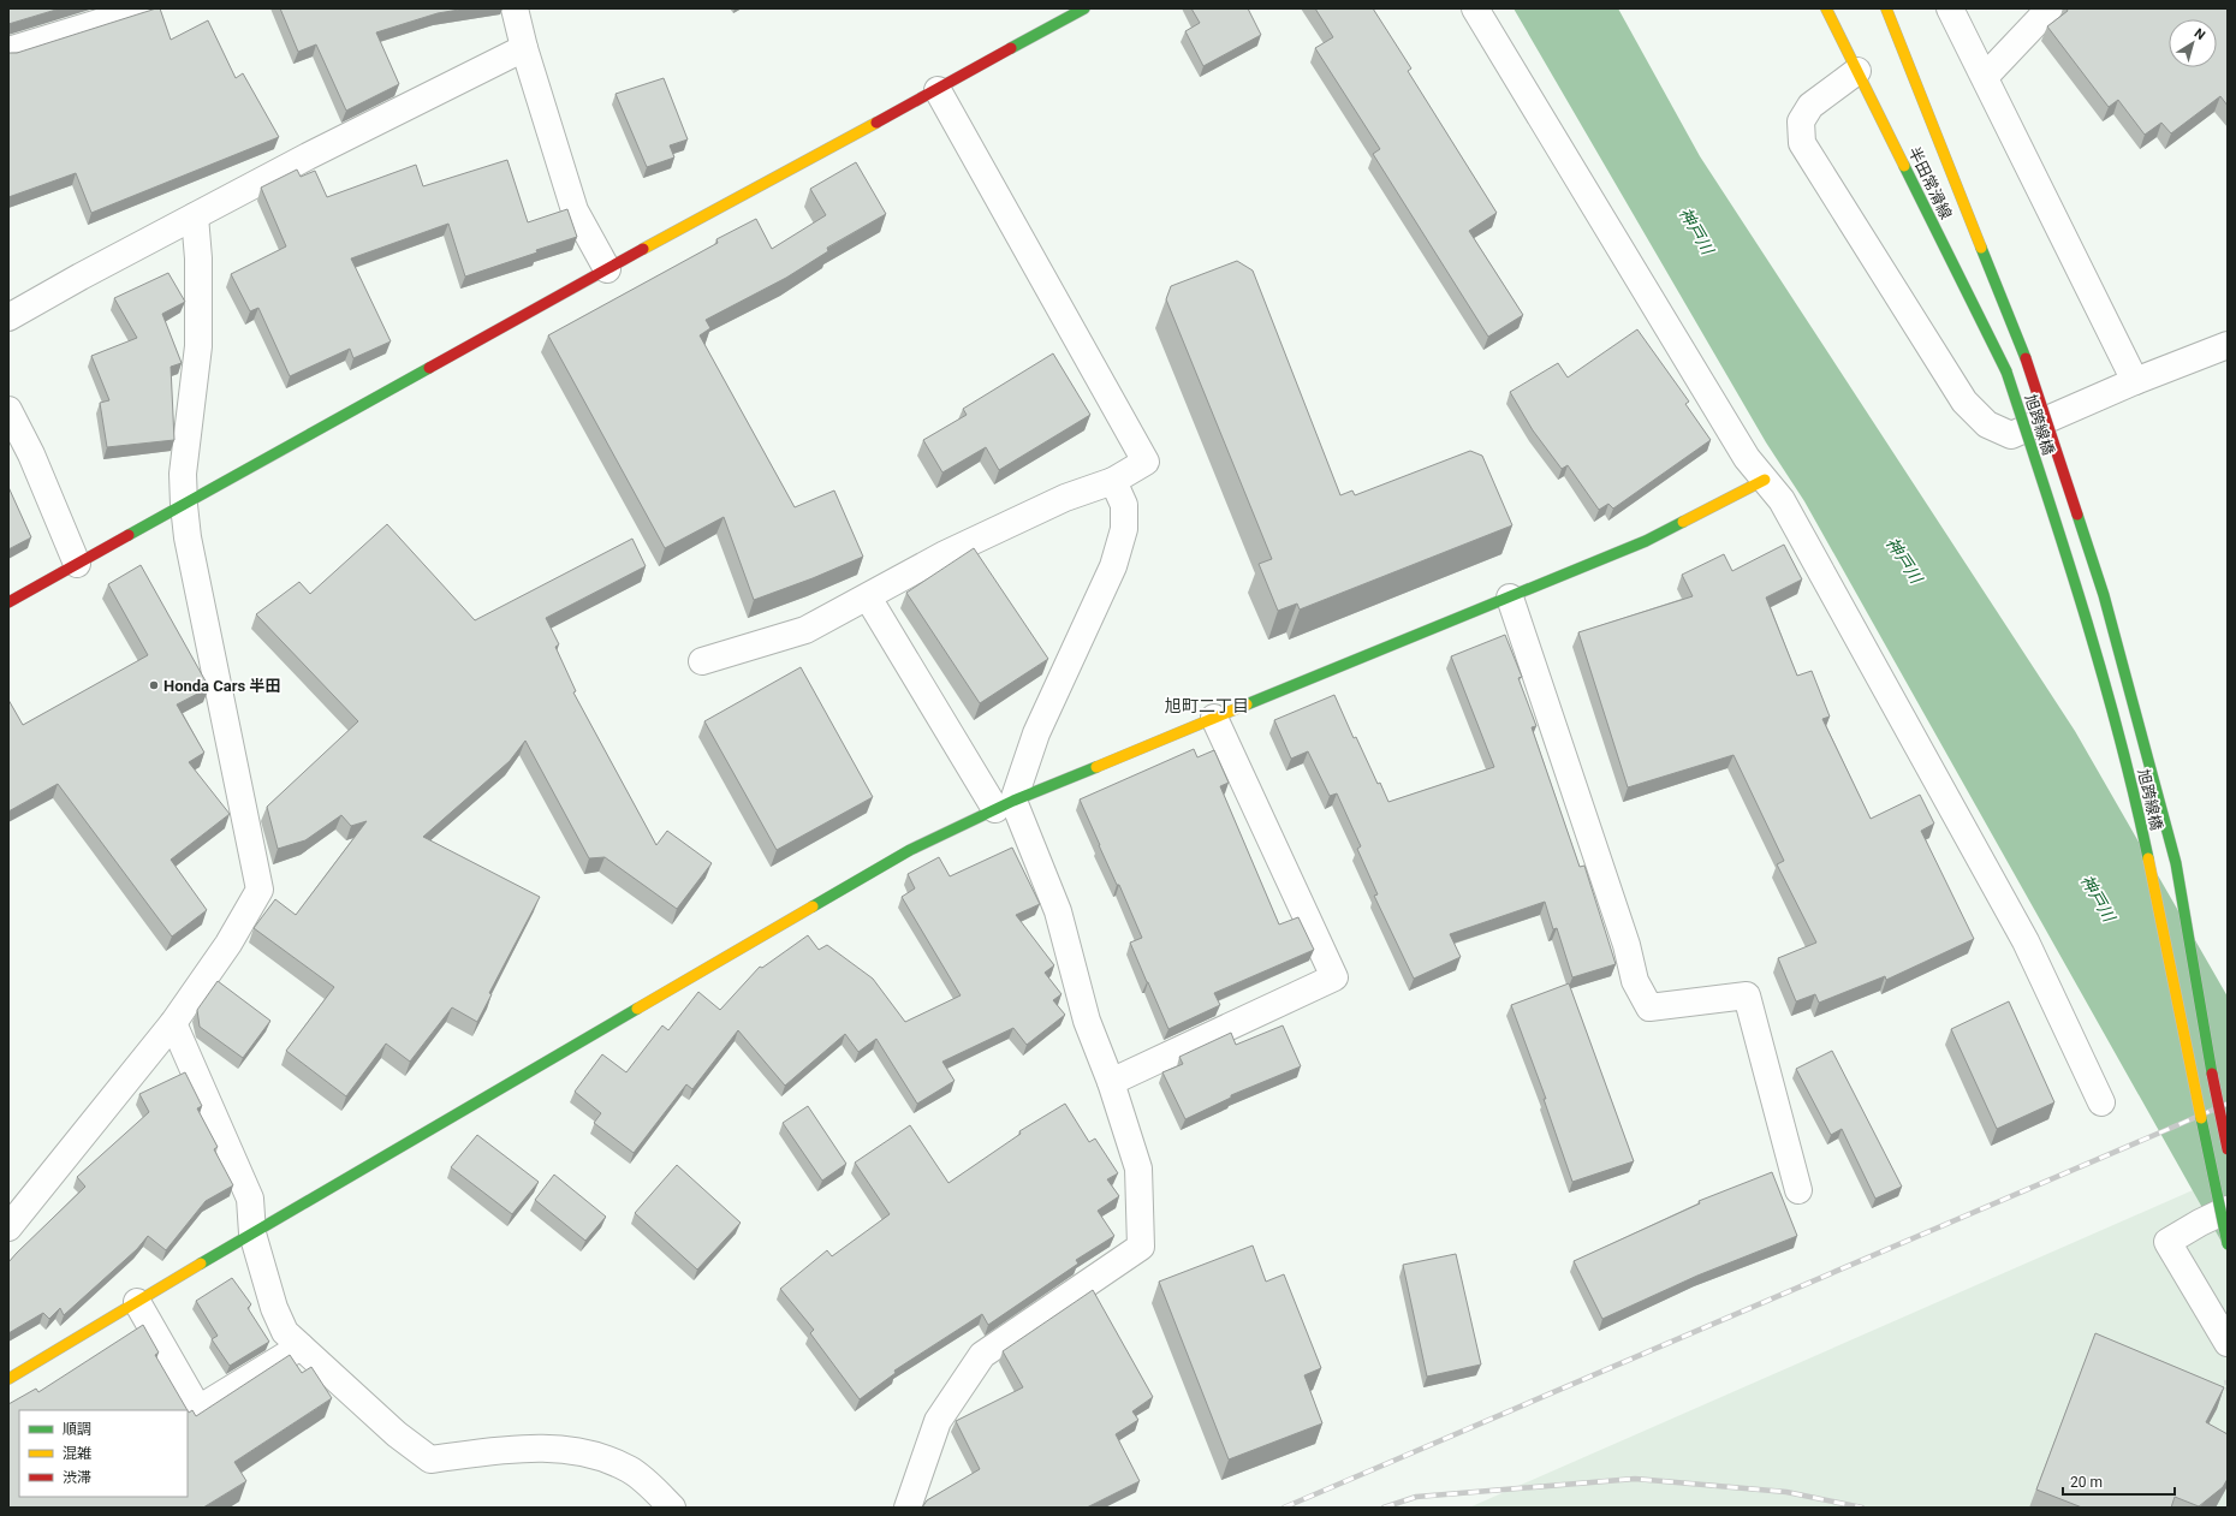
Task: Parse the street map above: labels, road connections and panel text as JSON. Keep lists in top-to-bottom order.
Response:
{
  "streets": {
    "street": ["半田常滑線", "旭跨線橋"]
  },
  "crossings": [
    ["半田常滑線", "旭跨線橋"]
  ],
  "districts": ["旭町二丁目"],
  "water": ["神戸川"],
  "places": ["Honda Cars 半田"],
  "legend": ["順調", "混雑", "渋滞"],
  "scale_bar": "20 m",
  "north": "top right"
}
